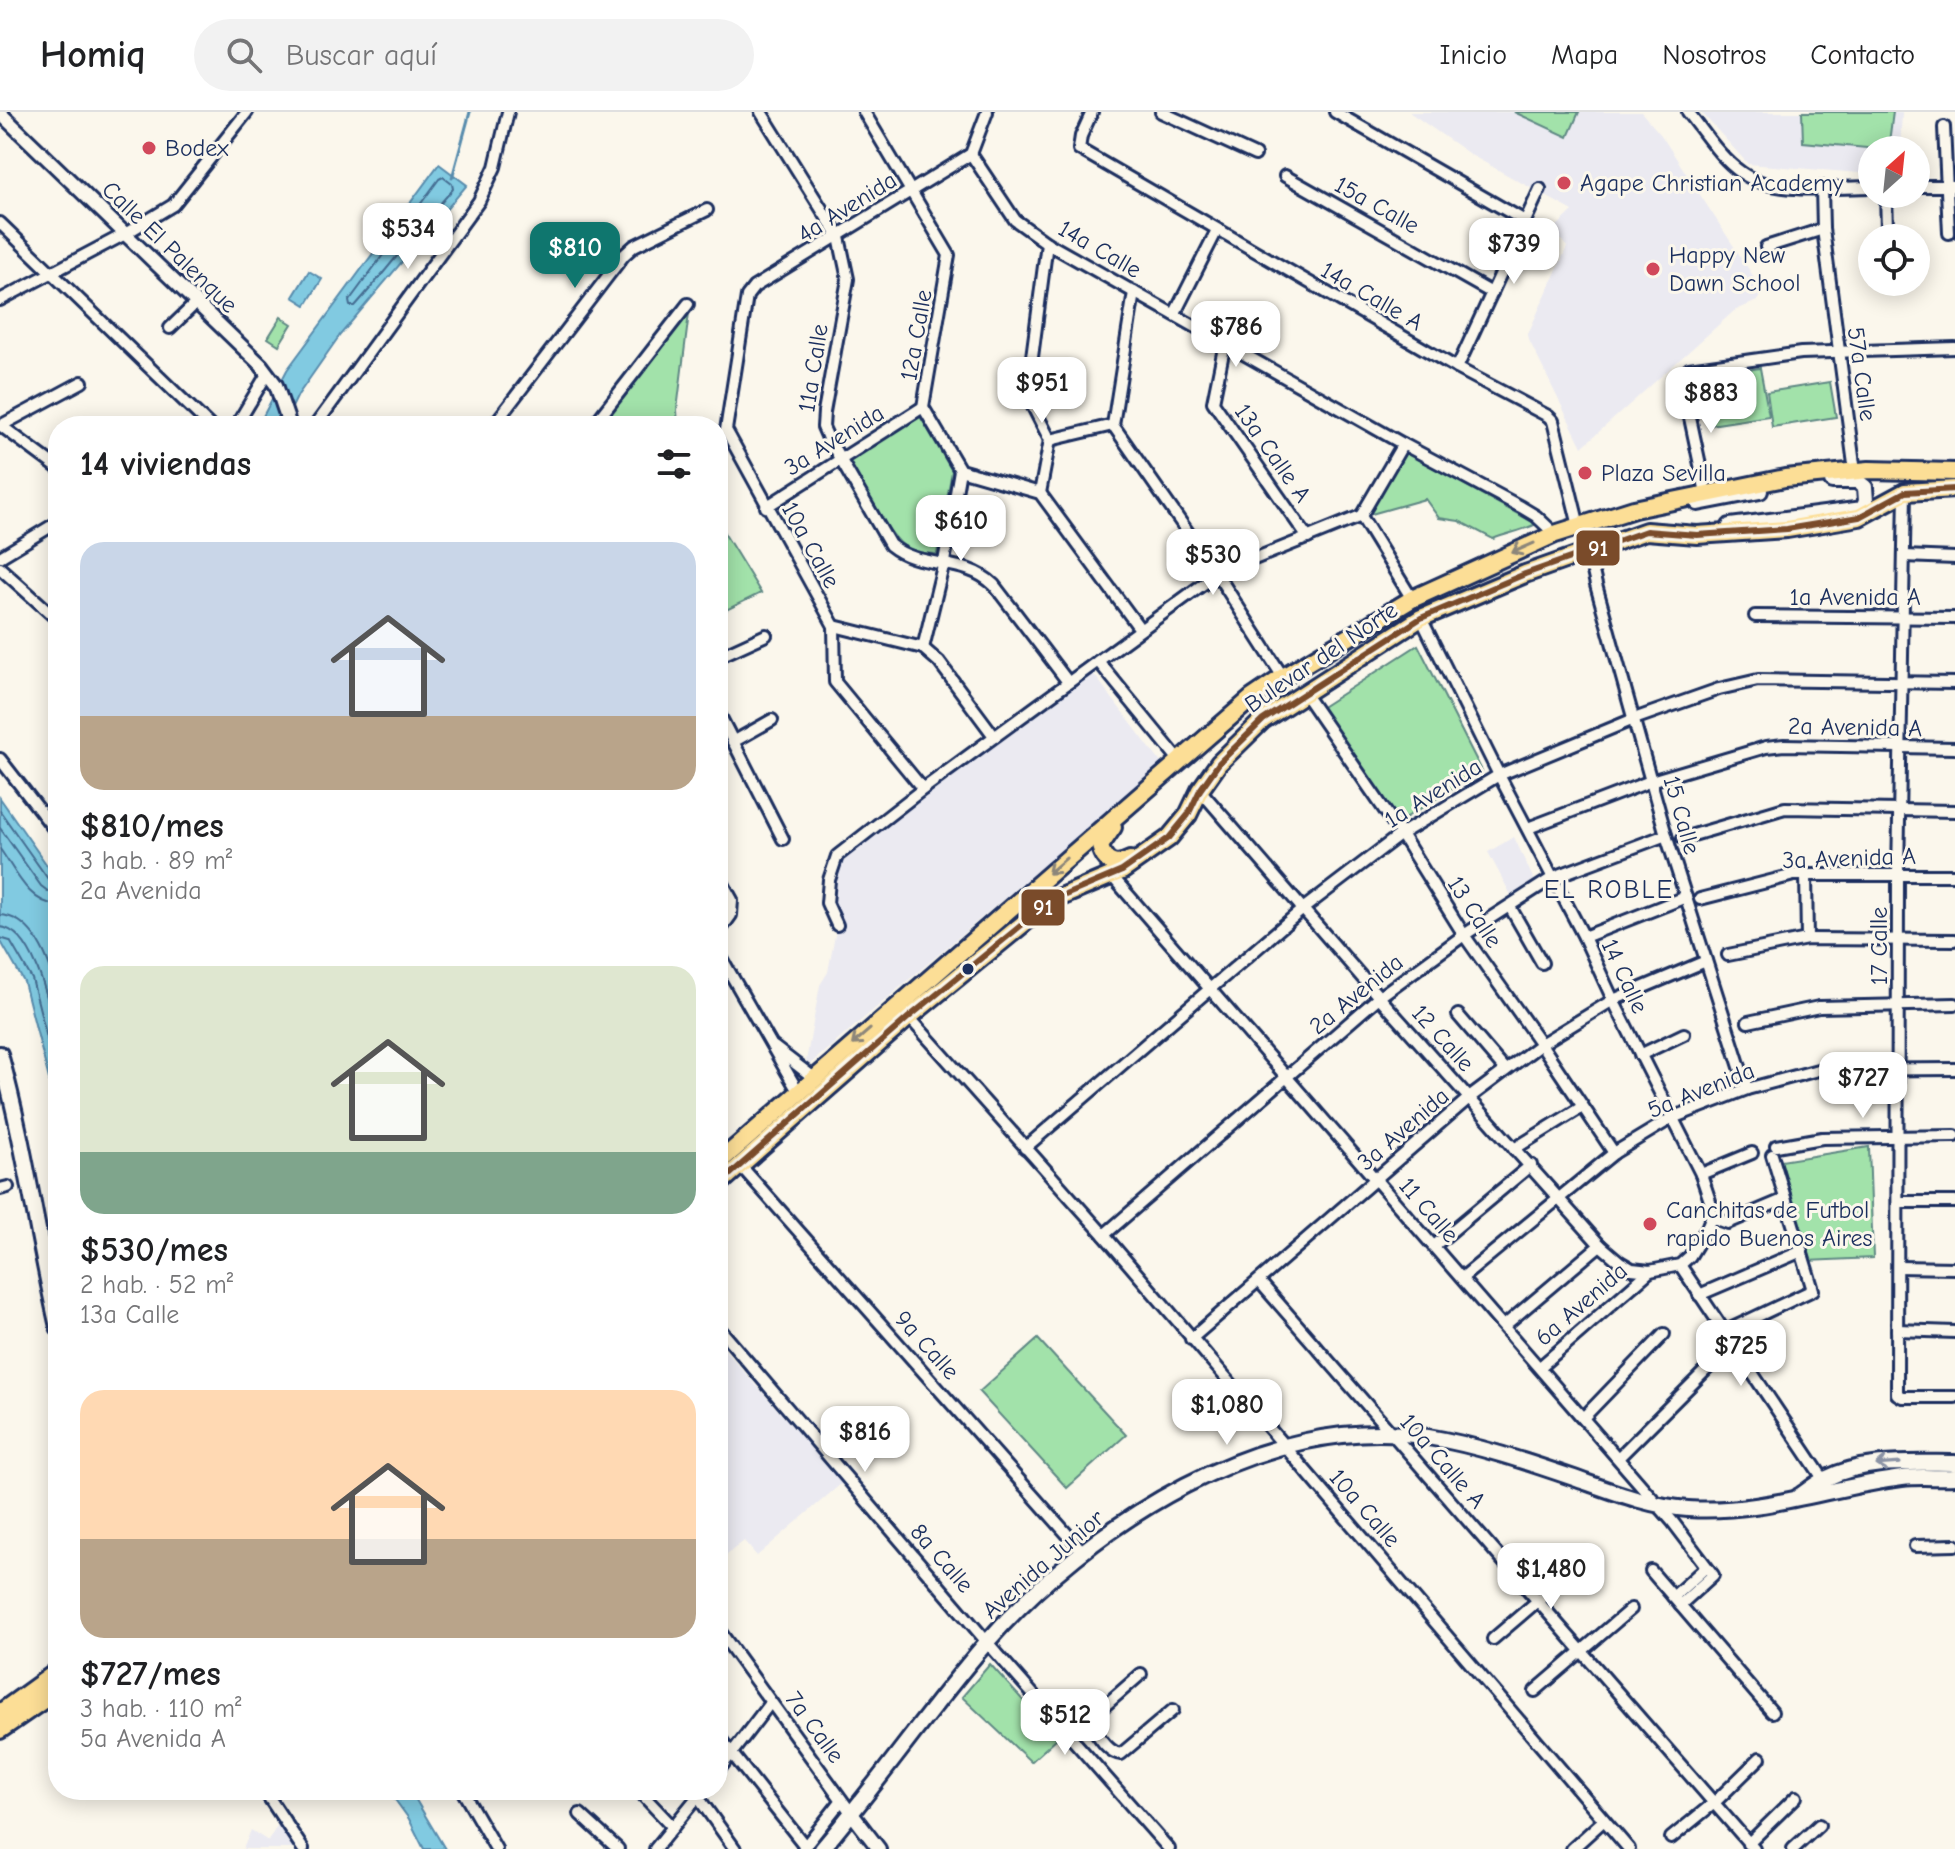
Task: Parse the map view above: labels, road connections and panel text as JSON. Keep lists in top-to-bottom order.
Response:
{
  "streets": {
    "highway": ["Bulevar del Norte"],
    "main road": ["Avenida Junior"],
    "street": [
      "15a Calle",
      "4a Avenida",
      "Calle El Palenque",
      "14a Calle",
      "14a Calle A",
      "12a Calle",
      "11a Calle",
      "57a Calle",
      "3a Avenida",
      "13a Calle A",
      "10a Calle",
      "1a Avenida A",
      "2a Avenida A",
      "1a Avenida",
      "15 Calle",
      "3a Avenida A",
      "13 Calle",
      "17 Calle",
      "14 Calle",
      "2a Avenida",
      "12 Calle",
      "5a Avenida",
      "11 Calle",
      "6a Avenida",
      "9a Calle",
      "10a Calle A",
      "8a Calle",
      "7a Calle"
    ]
  },
  "crossings": [
    ["4a Avenida", "14a Calle"],
    ["4a Avenida", "12a Calle"],
    ["4a Avenida", "11a Calle"],
    ["4a Avenida", "10a Calle"],
    ["14a Calle", "13a Calle A"],
    ["14a Calle", "Bulevar del Norte"],
    ["14a Calle A", "Bulevar del Norte"],
    ["12a Calle", "3a Avenida"],
    ["11a Calle", "3a Avenida"],
    ["57a Calle", "Bulevar del Norte"],
    ["3a Avenida", "10a Calle"],
    ["3a Avenida", "15 Calle"],
    ["3a Avenida", "13 Calle"],
    ["3a Avenida", "14 Calle"],
    ["3a Avenida", "12 Calle"],
    ["3a Avenida", "11 Calle"],
    ["3a Avenida", "10a Calle A"],
    ["10a Calle", "Bulevar del Norte"],
    ["10a Calle", "1a Avenida"],
    ["10a Calle", "2a Avenida"],
    ["10a Calle", "Avenida Junior"],
    ["1a Avenida A", "17 Calle"],
    ["Bulevar del Norte", "15 Calle"],
    ["Bulevar del Norte", "13 Calle"],
    ["Bulevar del Norte", "17 Calle"],
    ["Bulevar del Norte", "14 Calle"],
    ["Bulevar del Norte", "12 Calle"],
    ["Bulevar del Norte", "11 Calle"],
    ["Bulevar del Norte", "9a Calle"],
    ["2a Avenida A", "15 Calle"],
    ["2a Avenida A", "17 Calle"],
    ["2a Avenida A", "14 Calle"],
    ["1a Avenida", "15 Calle"],
    ["1a Avenida", "13 Calle"],
    ["1a Avenida", "17 Calle"],
    ["1a Avenida", "14 Calle"],
    ["1a Avenida", "12 Calle"],
    ["1a Avenida", "11 Calle"],
    ["15 Calle", "2a Avenida"],
    ["15 Calle", "5a Avenida"],
    ["3a Avenida A", "17 Calle"],
    ["13 Calle", "2a Avenida"],
    ["13 Calle", "5a Avenida"],
    ["17 Calle", "5a Avenida"],
    ["14 Calle", "2a Avenida"],
    ["14 Calle", "5a Avenida"],
    ["2a Avenida", "12 Calle"],
    ["2a Avenida", "11 Calle"],
    ["12 Calle", "5a Avenida"],
    ["12 Calle", "6a Avenida"],
    ["5a Avenida", "11 Calle"],
    ["11 Calle", "6a Avenida"],
    ["11 Calle", "Avenida Junior"],
    ["9a Calle", "Avenida Junior"],
    ["10a Calle A", "Avenida Junior"],
    ["8a Calle", "Avenida Junior"],
    ["Avenida Junior", "7a Calle"]
  ],
  "districts": ["EL ROBLE"],
  "places": [
    "Bodex",
    "Agape Christian Academy",
    "Happy New Dawn School",
    "Plaza Sevilla",
    "Canchitas de Futbol rapido Buenos Aires"
  ],
  "lines": ["transit line 91"],
  "north": "top right",
  "page": {
    "header": "Homiq",
    "search": "Buscar aquí",
    "nav": [
      "Inicio",
      "Mapa",
      "Nosotros",
      "Contacto"
    ],
    "price": [
      "$534",
      "$739",
      "$810",
      "$786",
      "$951",
      "$883",
      "$610",
      "$530",
      "$727",
      "$725",
      "$1,080",
      "$816",
      "$1,480",
      "$512"
    ],
    "heading": "14 viviendas",
    "list": [
      {
        "name": "$810/mes",
        "note": "3 hab. · 89 m² · 2a Avenida"
      },
      {
        "name": "$530/mes",
        "note": "2 hab. · 52 m² · 13a Calle"
      },
      {
        "name": "$727/mes",
        "note": "3 hab. · 110 m² · 5a Avenida A"
      }
    ]
  }
}
